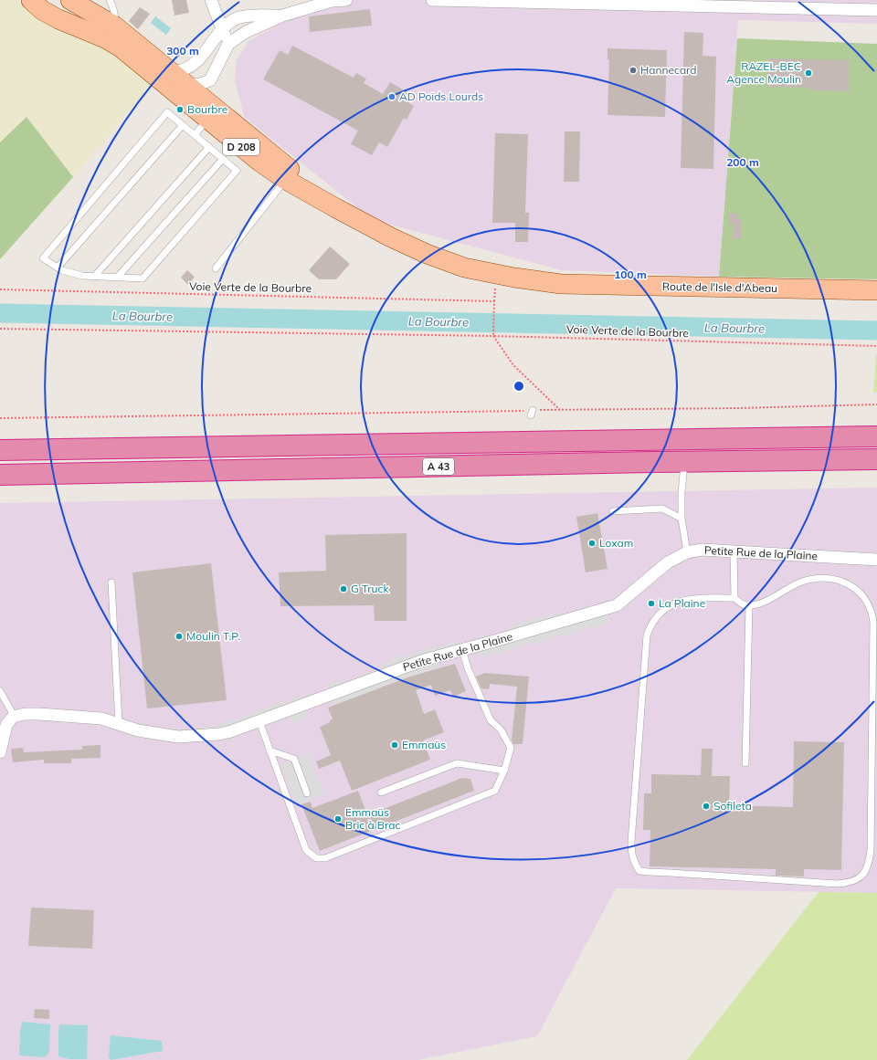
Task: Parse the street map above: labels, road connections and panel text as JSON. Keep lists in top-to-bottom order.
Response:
{
  "streets": {
    "highway": ["A 43"],
    "main road": ["D 208", "Route de l'Isle d'Abeau"],
    "street": ["Petite Rue de la Plaine"],
    "path": ["Voie Verte de la Bourbre"]
  },
  "water": ["La Bourbre"],
  "places": [
    "Hannecard",
    "RAZEL-BEC Agence Moulin",
    "AD Poids Lourds",
    "Bourbre",
    "Loxam",
    "G Truck",
    "La Plaine",
    "Moulin T.P.",
    "Emmaüs",
    "Sofileta",
    "Emmaüs Bric à Brac"
  ],
  "rings": ["300 m", "200 m", "100 m"]
}
